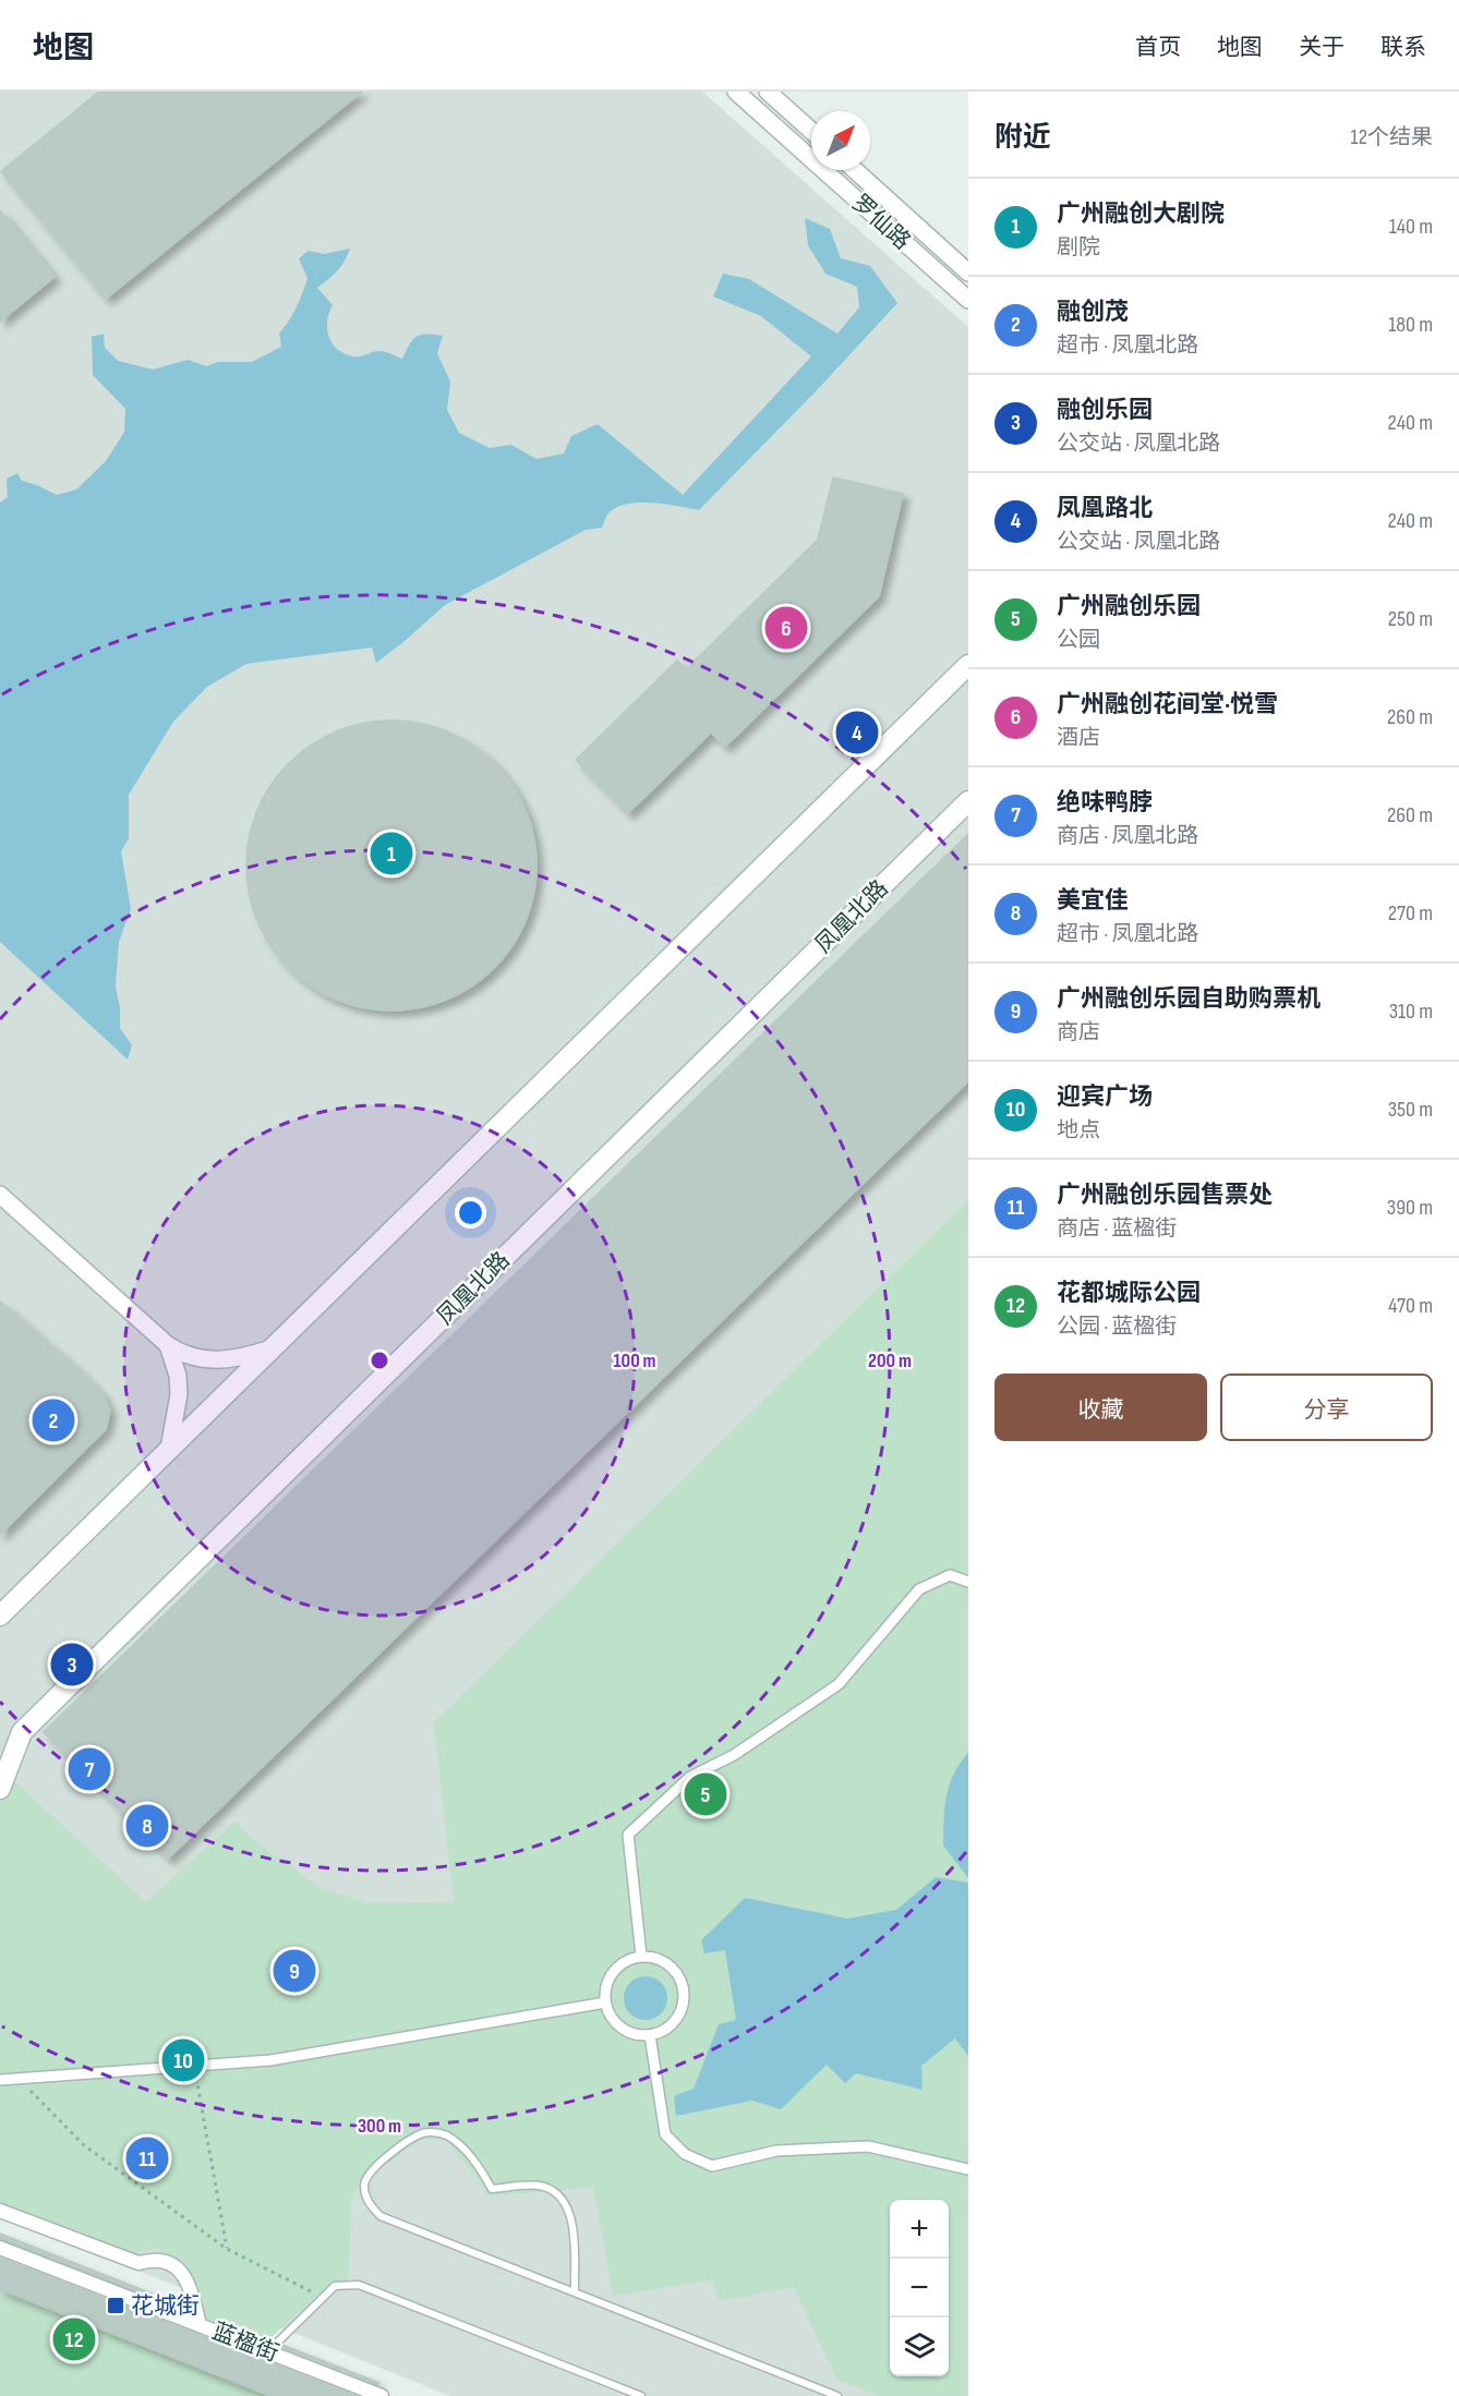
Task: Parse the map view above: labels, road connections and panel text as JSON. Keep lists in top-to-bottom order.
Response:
{
  "streets": {
    "main road": ["凤凰北路"],
    "street": ["罗仙路", "蓝楹街"]
  },
  "places": {
    "transit": ["花城街"]
  },
  "north": "top right",
  "page": {
    "header": "地图",
    "nav": [
      "首页",
      "地图",
      "关于",
      "联系"
    ],
    "heading": ["附近", "12个结果"],
    "list": [
      {
        "mark": "1",
        "name": "广州融创大剧院",
        "note": "剧院",
        "value": "140 m"
      },
      {
        "mark": "2",
        "name": "融创茂",
        "note": "超市 · 凤凰北路",
        "value": "180 m"
      },
      {
        "mark": "3",
        "name": "融创乐园",
        "note": "公交站 · 凤凰北路",
        "value": "240 m"
      },
      {
        "mark": "4",
        "name": "凤凰路北",
        "note": "公交站 · 凤凰北路",
        "value": "240 m"
      },
      {
        "mark": "5",
        "name": "广州融创乐园",
        "note": "公园",
        "value": "250 m"
      },
      {
        "mark": "6",
        "name": "广州融创花间堂·悦雪",
        "note": "酒店",
        "value": "260 m"
      },
      {
        "mark": "7",
        "name": "绝味鸭脖",
        "note": "商店 · 凤凰北路",
        "value": "260 m"
      },
      {
        "mark": "8",
        "name": "美宜佳",
        "note": "超市 · 凤凰北路",
        "value": "270 m"
      },
      {
        "mark": "9",
        "name": "广州融创乐园自助购票机",
        "note": "商店",
        "value": "310 m"
      },
      {
        "mark": "10",
        "name": "迎宾广场",
        "note": "地点",
        "value": "350 m"
      },
      {
        "mark": "11",
        "name": "广州融创乐园售票处",
        "note": "商店 · 蓝楹街",
        "value": "390 m"
      },
      {
        "mark": "12",
        "name": "花都城际公园",
        "note": "公园 · 蓝楹街",
        "value": "470 m"
      }
    ],
    "pins": [
      "6",
      "4",
      "1",
      "2",
      "3",
      "7",
      "5",
      "8",
      "9",
      "10",
      "11",
      "12"
    ],
    "buttons": ["收藏", "分享"],
    "map_buttons": ["+", "−"]
  },
  "rings": ["100 m", "200 m", "300 m"]
}
